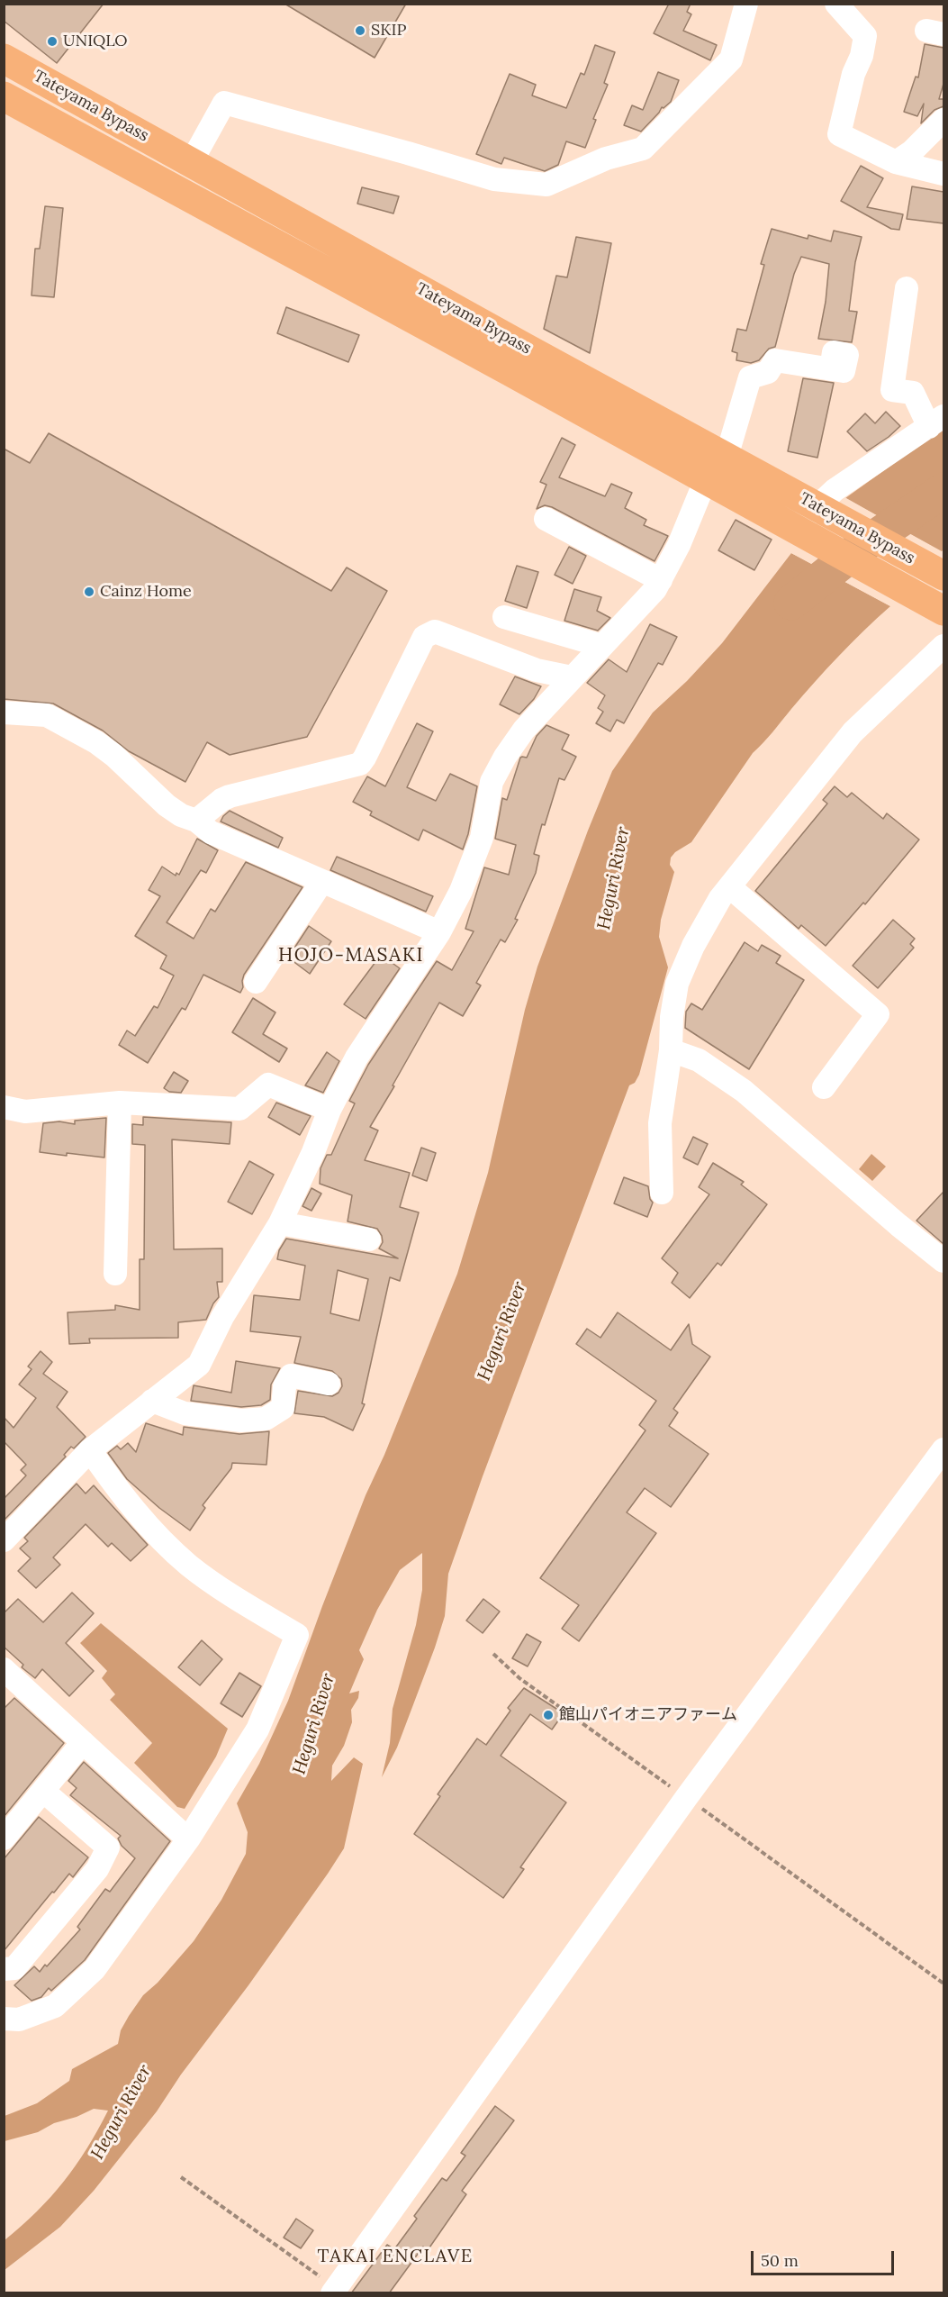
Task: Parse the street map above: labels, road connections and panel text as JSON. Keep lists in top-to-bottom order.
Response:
{
  "streets": {
    "highway": ["Tateyama Bypass"]
  },
  "districts": ["HOJO-MASAKI", "TAKAI ENCLAVE"],
  "water": ["Heguri River"],
  "places": [
    "SKIP",
    "UNIQLO",
    "Cainz Home",
    "館山パイオニアファーム"
  ],
  "scale_bar": "50 m"
}
